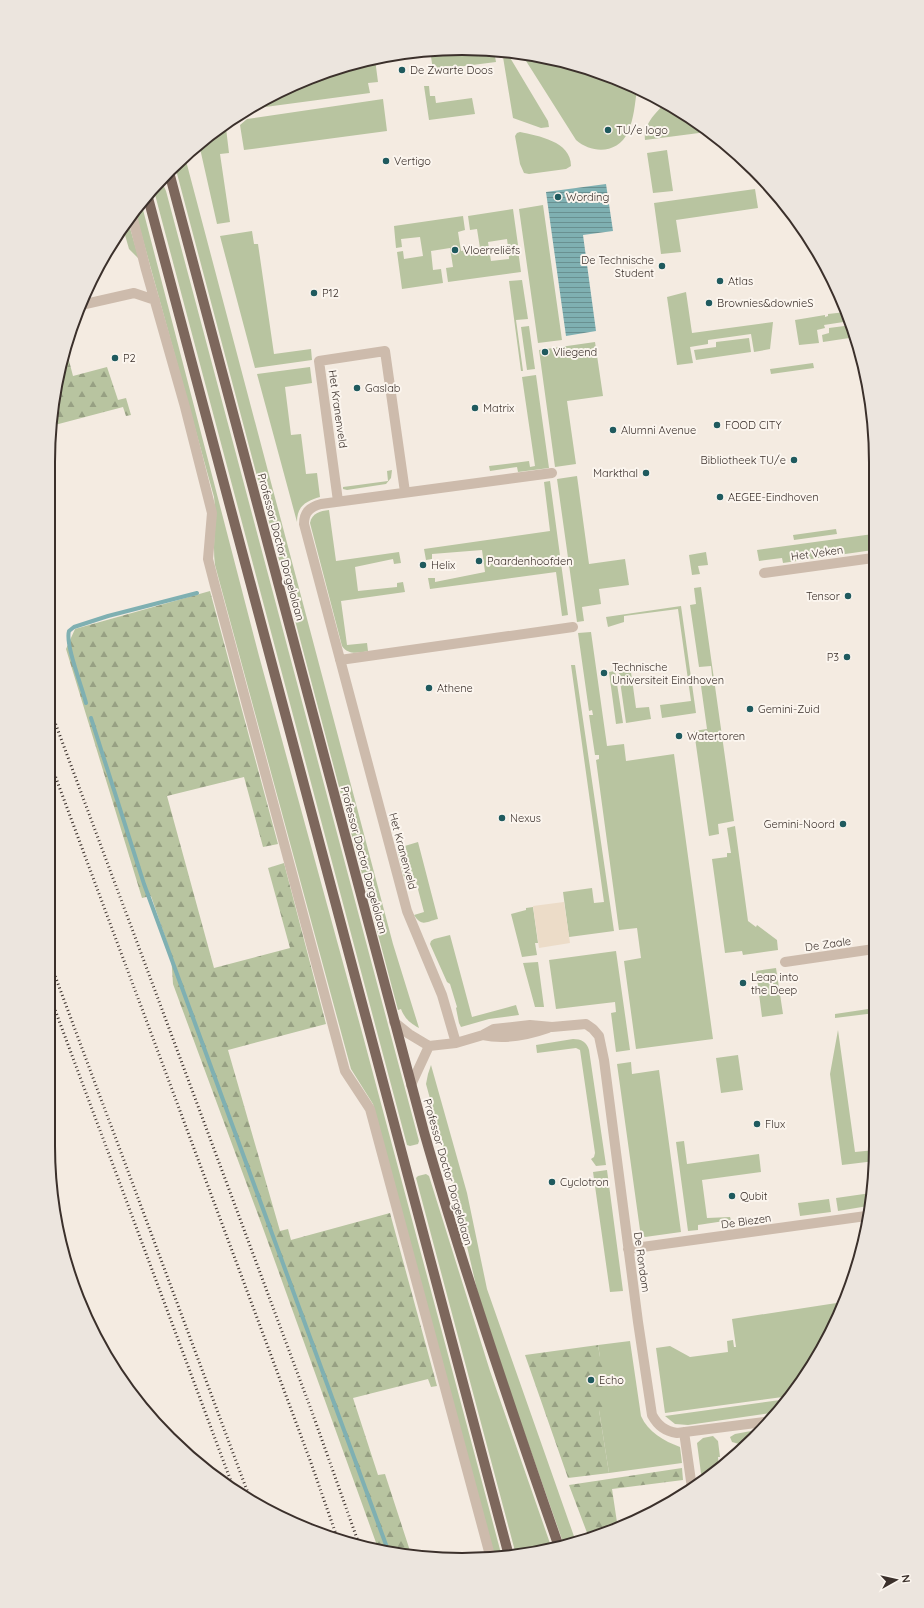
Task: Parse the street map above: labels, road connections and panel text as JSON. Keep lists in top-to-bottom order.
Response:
{
  "streets": {
    "main road": ["Professor Doctor Dorgelolaan"],
    "street": [
      "Het Kranenveld",
      "Het Veken",
      "De Zaale",
      "De Biezen",
      "De Rondom"
    ]
  },
  "crossings": [
    ["Het Kranenveld", "De Rondom"],
    ["De Biezen", "De Rondom"]
  ],
  "places": [
    "De Zwarte Doos",
    "TU/e logo",
    "Vertigo",
    "Wording",
    "Vloerreliëfs",
    "De Technische Student",
    "Atlas",
    "P12",
    "Brownies&downieS",
    "Vliegend",
    "P2",
    "Gaslab",
    "Matrix",
    "FOOD CITY",
    "Alumni Avenue",
    "Bibliotheek TU/e",
    "Markthal",
    "AEGEE-Eindhoven",
    "Paardenhoofden",
    "Helix",
    "Tensor",
    "P3",
    "Technische Universiteit Eindhoven",
    "Athene",
    "Gemini-Zuid",
    "Watertoren",
    "Nexus",
    "Gemini-Noord",
    "Leap into the Deep",
    "Flux",
    "Cyclotron",
    "Qubit",
    "Echo"
  ],
  "north": "right"
}
